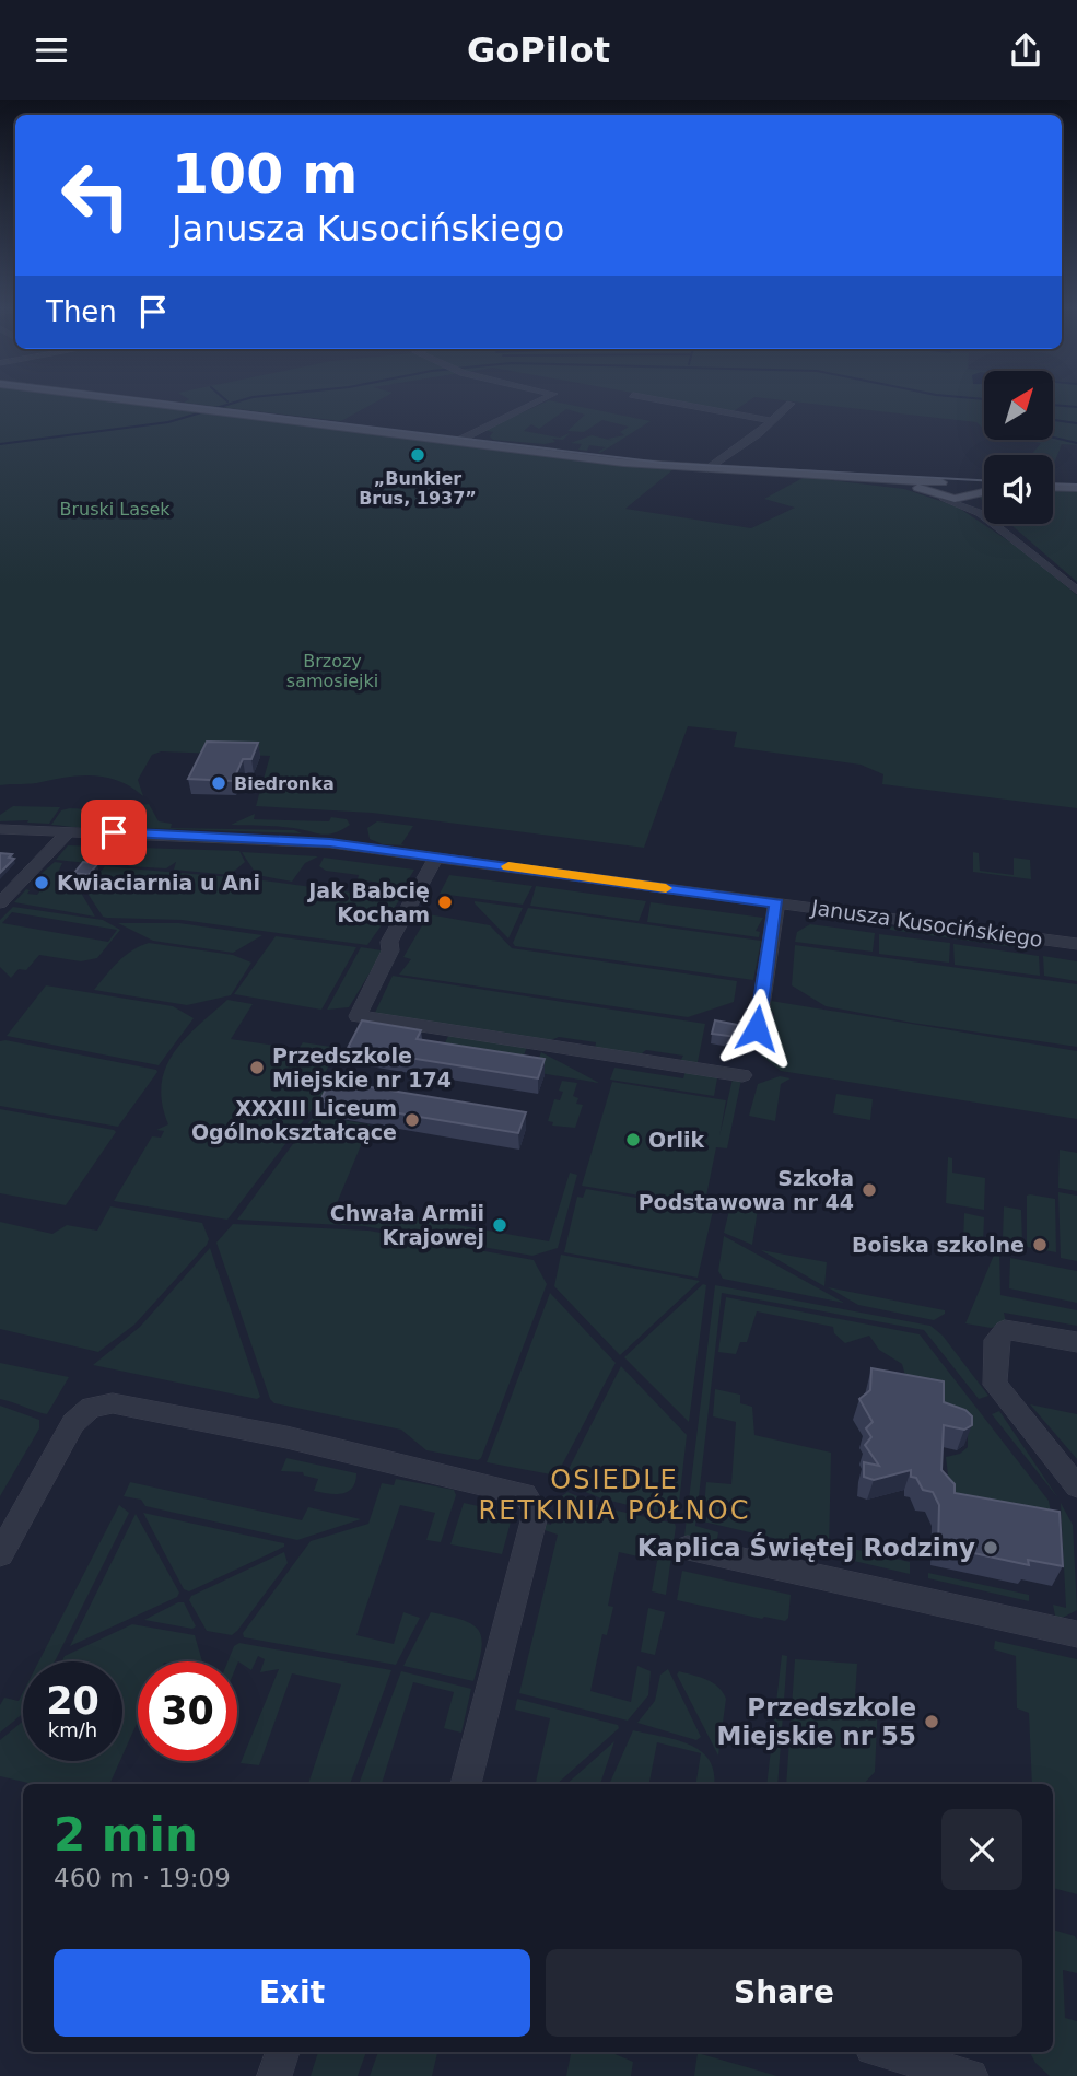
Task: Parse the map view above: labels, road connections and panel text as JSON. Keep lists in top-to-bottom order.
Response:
{
  "streets": {
    "street": ["Janusza Kusocińskiego"]
  },
  "districts": ["OSIEDLE RETKINIA PÓŁNOC"],
  "parks": ["Bruski Lasek", "Brzozy samosiejki"],
  "places": [
    "„Bunkier Brus, 1937”",
    "Biedronka",
    "Kwiaciarnia u Ani",
    "Jak Babcię Kocham",
    "Przedszkole Miejskie nr 174",
    "XXXIII Liceum Ogólnokształcące",
    "Orlik",
    "Szkoła Podstawowa nr 44",
    "Chwała Armii Krajowej",
    "Boiska szkolne",
    "Kaplica Świętej Rodziny",
    "Przedszkole Miejskie nr 55"
  ],
  "north": "top right",
  "page": {
    "header": "GoPilot",
    "turn": ["100 m", "Janusza Kusocińskiego"],
    "then": "Then",
    "speed": "20 km/h",
    "limit": "30",
    "heading": ["2 min", "460 m · 19:09"],
    "buttons": ["Exit", "Share"]
  }
}
